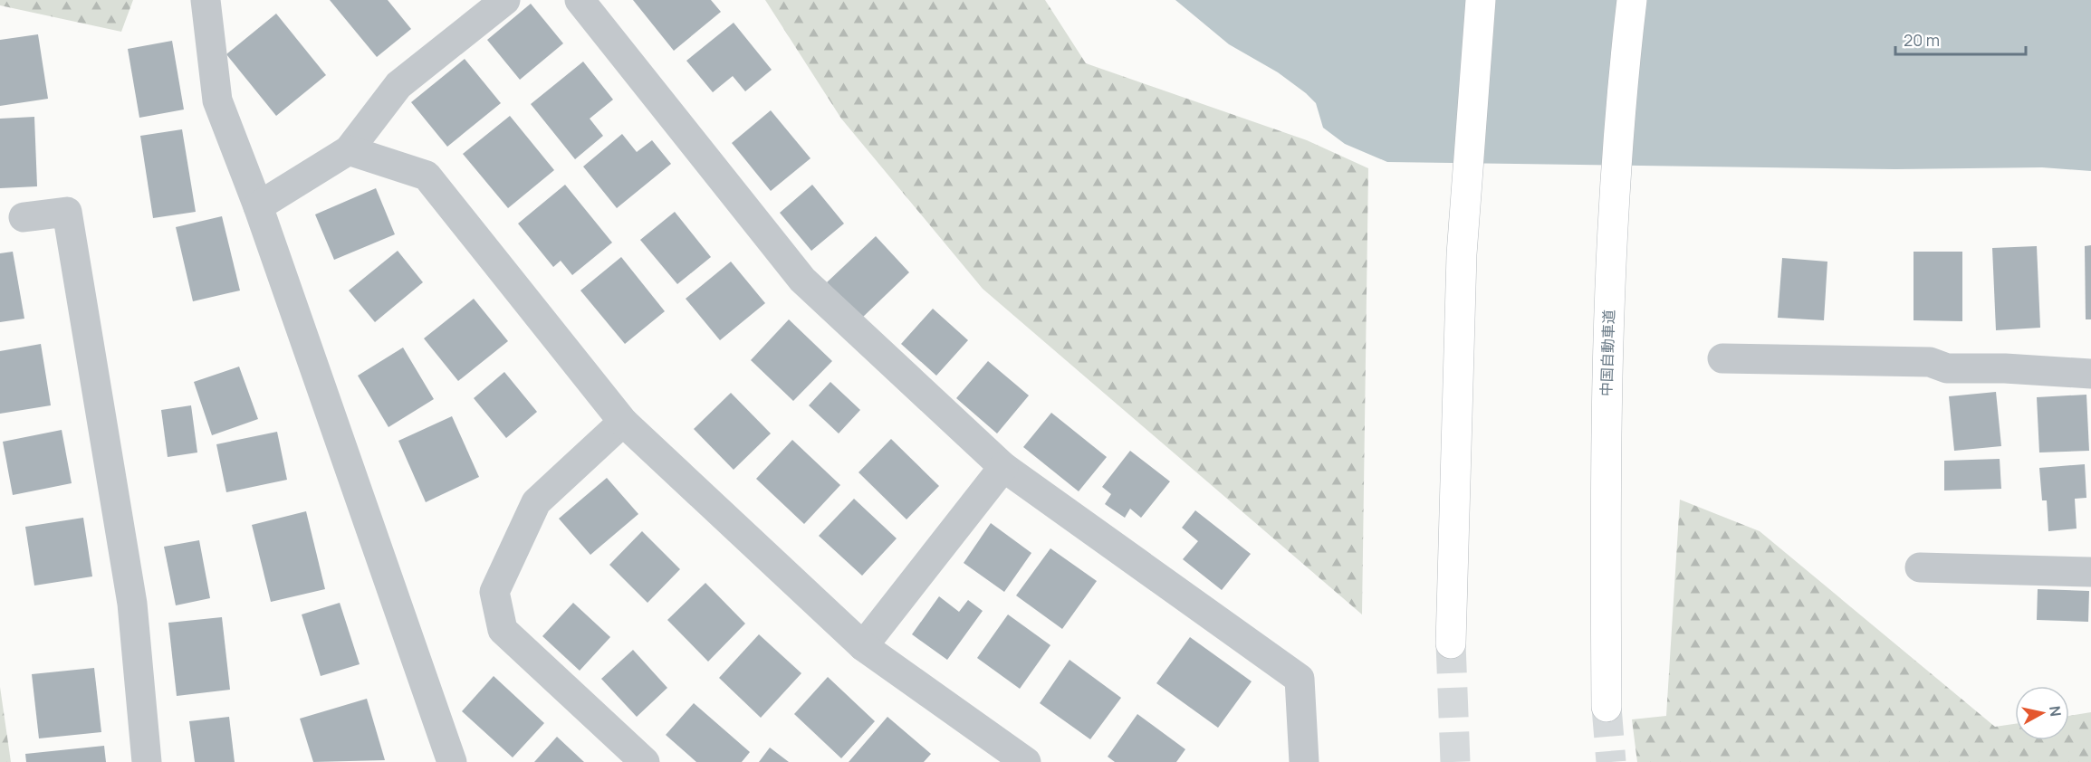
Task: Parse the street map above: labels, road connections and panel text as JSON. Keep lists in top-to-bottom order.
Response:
{
  "streets": {
    "highway": ["中国自動車道"]
  },
  "scale_bar": "20 m",
  "north": "right"
}
